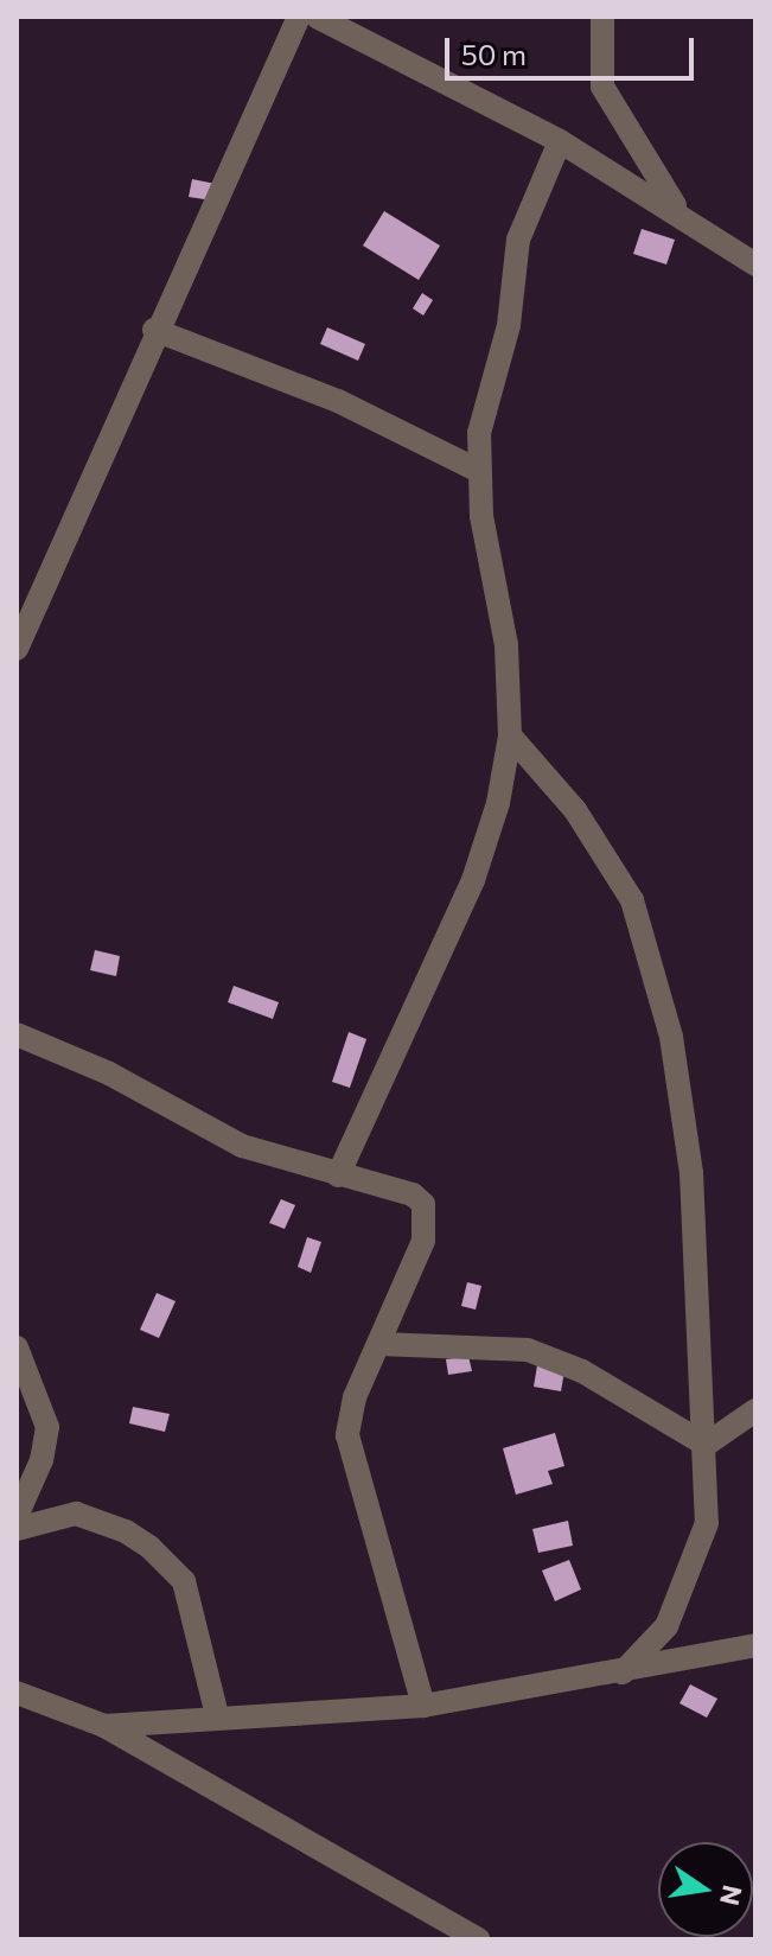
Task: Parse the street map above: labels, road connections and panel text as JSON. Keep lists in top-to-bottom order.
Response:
{
  "scale_bar": "50 m",
  "north": "right"
}
